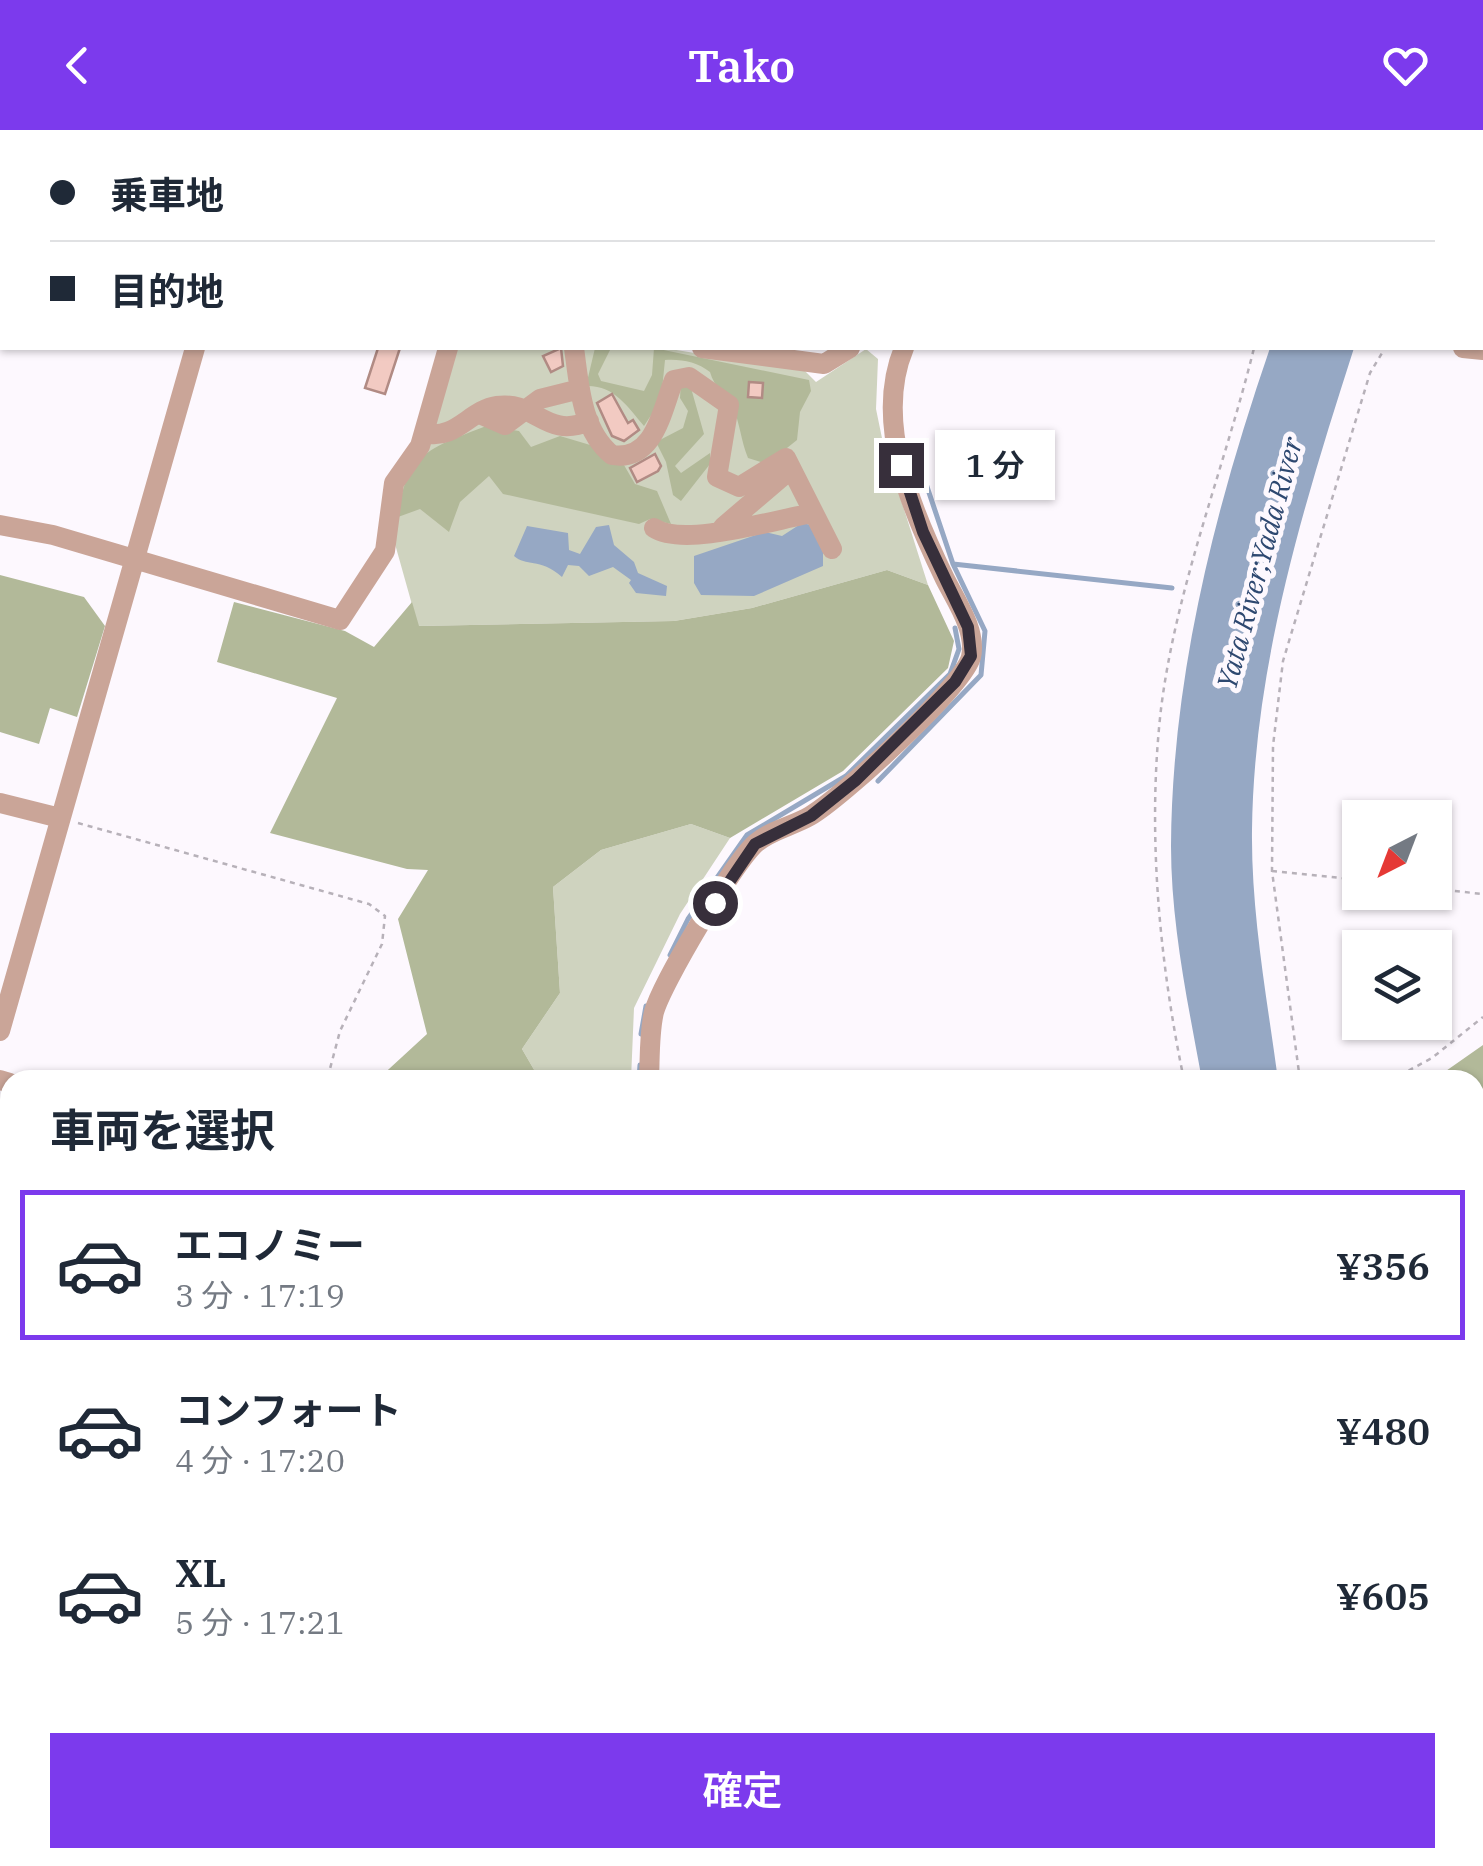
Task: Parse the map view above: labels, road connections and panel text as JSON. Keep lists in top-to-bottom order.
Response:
{
  "water": ["Yata River;Yada River"],
  "north": "bottom left",
  "page": {
    "header": "Tako",
    "banner": ["乗車地", "目的地"],
    "bubble": "1 分",
    "heading": "車両を選択",
    "list": [
      {
        "name": "エコノミー",
        "note": "3 分 · 17:19",
        "value": "¥356"
      },
      {
        "name": "コンフォート",
        "note": "4 分 · 17:20",
        "value": "¥480"
      },
      {
        "name": "XL",
        "note": "5 分 · 17:21",
        "value": "¥605"
      }
    ],
    "buttons": "確定"
  }
}
